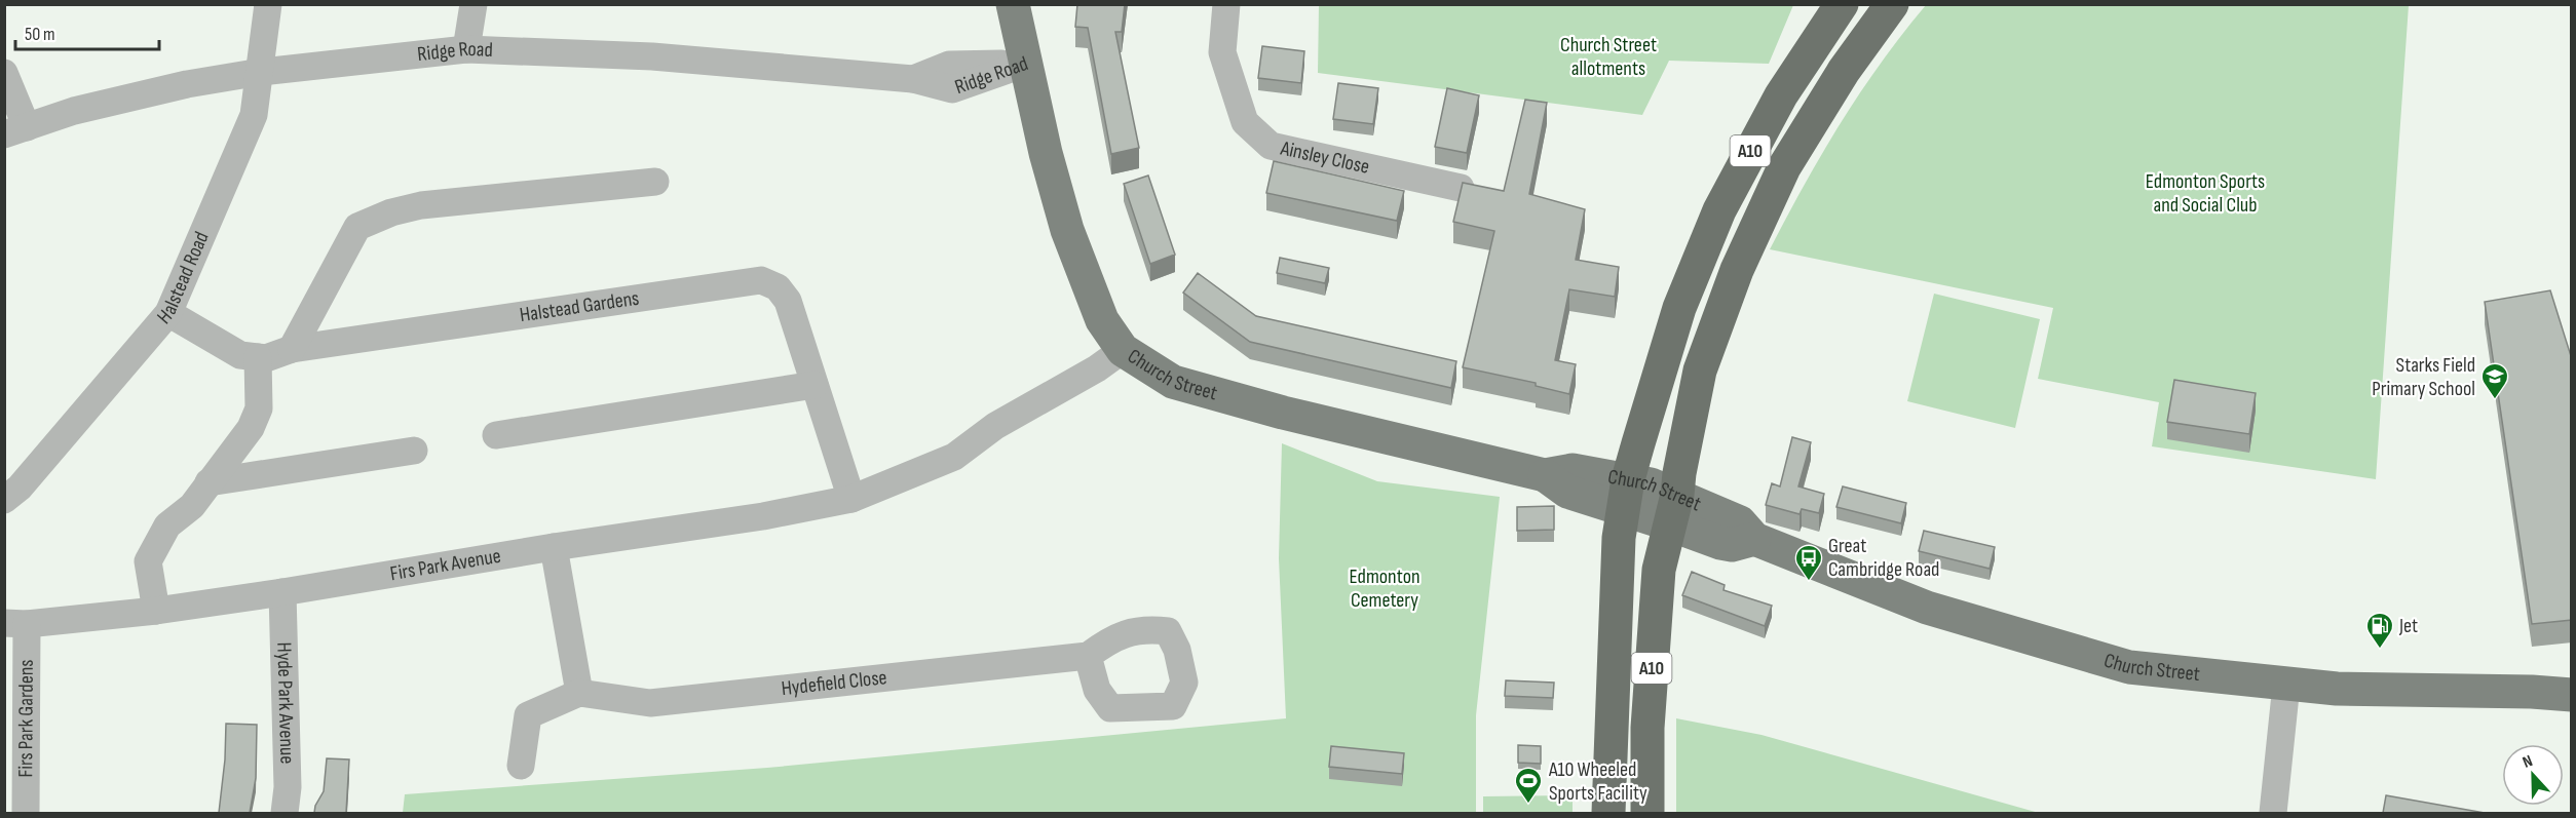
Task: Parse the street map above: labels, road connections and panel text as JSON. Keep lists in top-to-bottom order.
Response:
{
  "streets": {
    "highway": ["A10"],
    "main road": ["Church Street"],
    "street": [
      "Ridge Road",
      "Ainsley Close",
      "Halstead Road",
      "Halstead Gardens",
      "Firs Park Avenue",
      "Hydefield Close",
      "Hyde Park Avenue",
      "Firs Park Gardens"
    ]
  },
  "crossings": [
    ["Ridge Road", "Halstead Road"],
    ["Ridge Road", "Church Street"],
    ["A10", "Church Street"],
    ["Halstead Road", "Halstead Gardens"],
    ["Halstead Gardens", "Firs Park Avenue"],
    ["Church Street", "Firs Park Avenue"],
    ["Firs Park Avenue", "Hyde Park Avenue"],
    ["Firs Park Avenue", "Firs Park Gardens"]
  ],
  "parks": ["Church Street allotments", "Edmonton Sports and Social Club", "Edmonton Cemetery"],
  "places": {
    "school or university": ["Starks Field Primary School"],
    "bus stop": ["Great Cambridge Road"],
    "fuel station": ["Jet"],
    "sports": ["A10 Wheeled Sports Facility"]
  },
  "scale_bar": "50 m",
  "north": "top"
}
